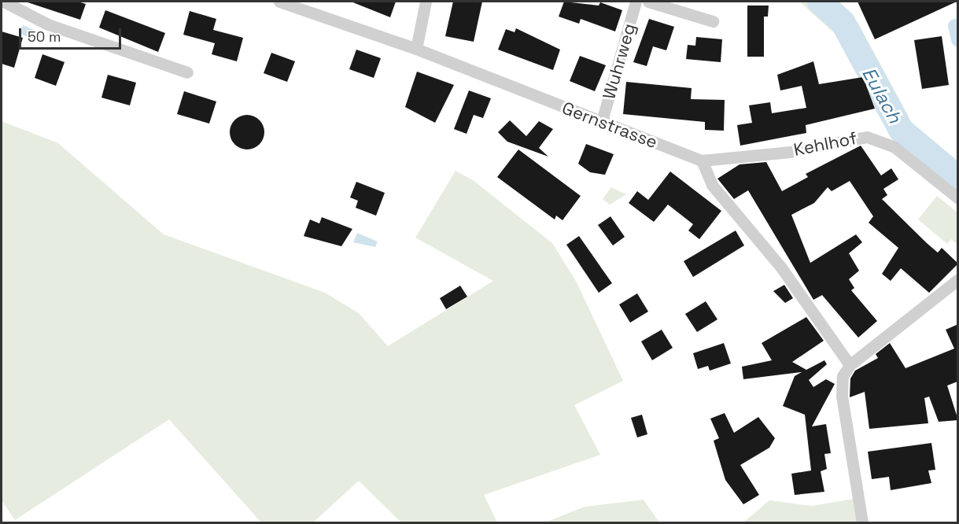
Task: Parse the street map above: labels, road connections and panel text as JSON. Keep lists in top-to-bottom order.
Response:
{
  "streets": {
    "street": ["Wuhrweg", "Gernstrasse", "Kehlhof"]
  },
  "crossings": [
    ["Wuhrweg", "Gernstrasse"],
    ["Gernstrasse", "Kehlhof"]
  ],
  "water": ["Eulach"],
  "scale_bar": "50 m"
}
